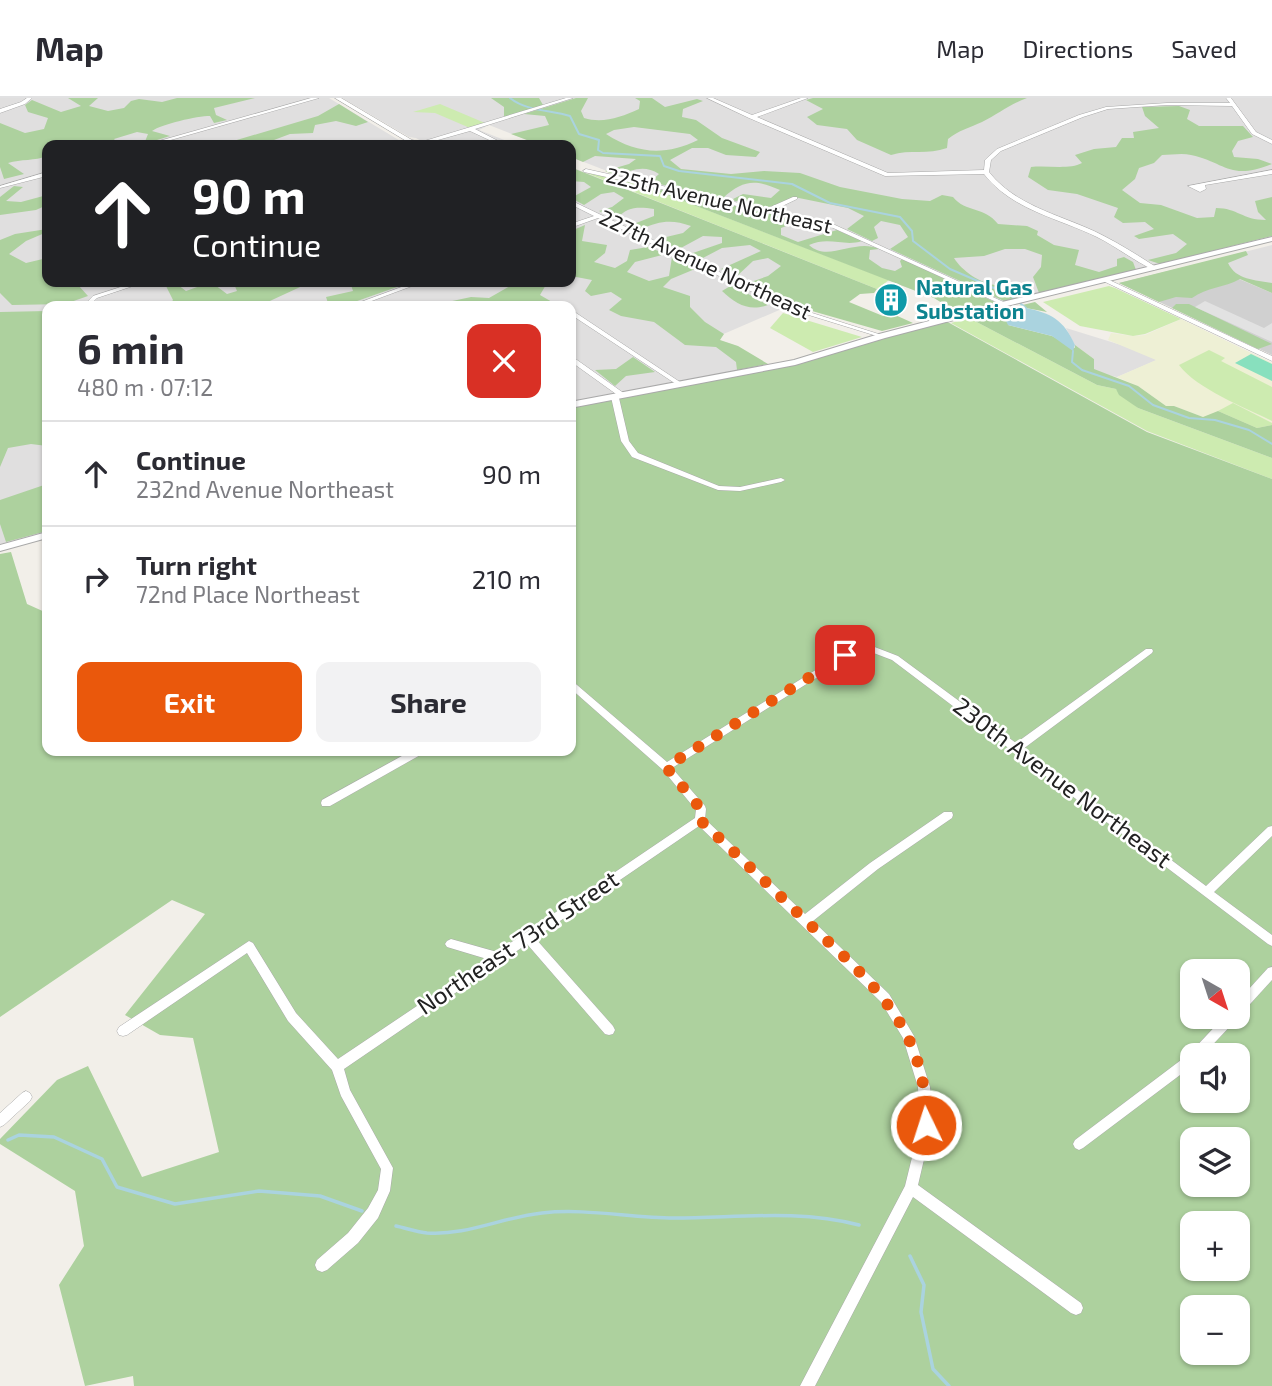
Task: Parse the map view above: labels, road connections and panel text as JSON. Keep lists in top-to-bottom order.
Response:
{
  "streets": {
    "street": [
      "225th Avenue Northeast",
      "227th Avenue Northeast",
      "230th Avenue Northeast",
      "Northeast 73rd Street"
    ]
  },
  "places": {
    "building": ["Natural Gas Substation"]
  },
  "north": "bottom right",
  "page": {
    "header": "Map",
    "nav": ["Map", "Directions", "Saved"],
    "turn": ["90 m", "Continue"],
    "heading": ["6 min", "480 m · 07:12"],
    "list": [
      {
        "name": "Continue",
        "note": "232nd Avenue Northeast",
        "value": "90 m"
      },
      {
        "name": "Turn right",
        "note": "72nd Place Northeast",
        "value": "210 m"
      }
    ],
    "buttons": ["Exit", "Share"],
    "map_buttons": ["+", "−"]
  }
}
